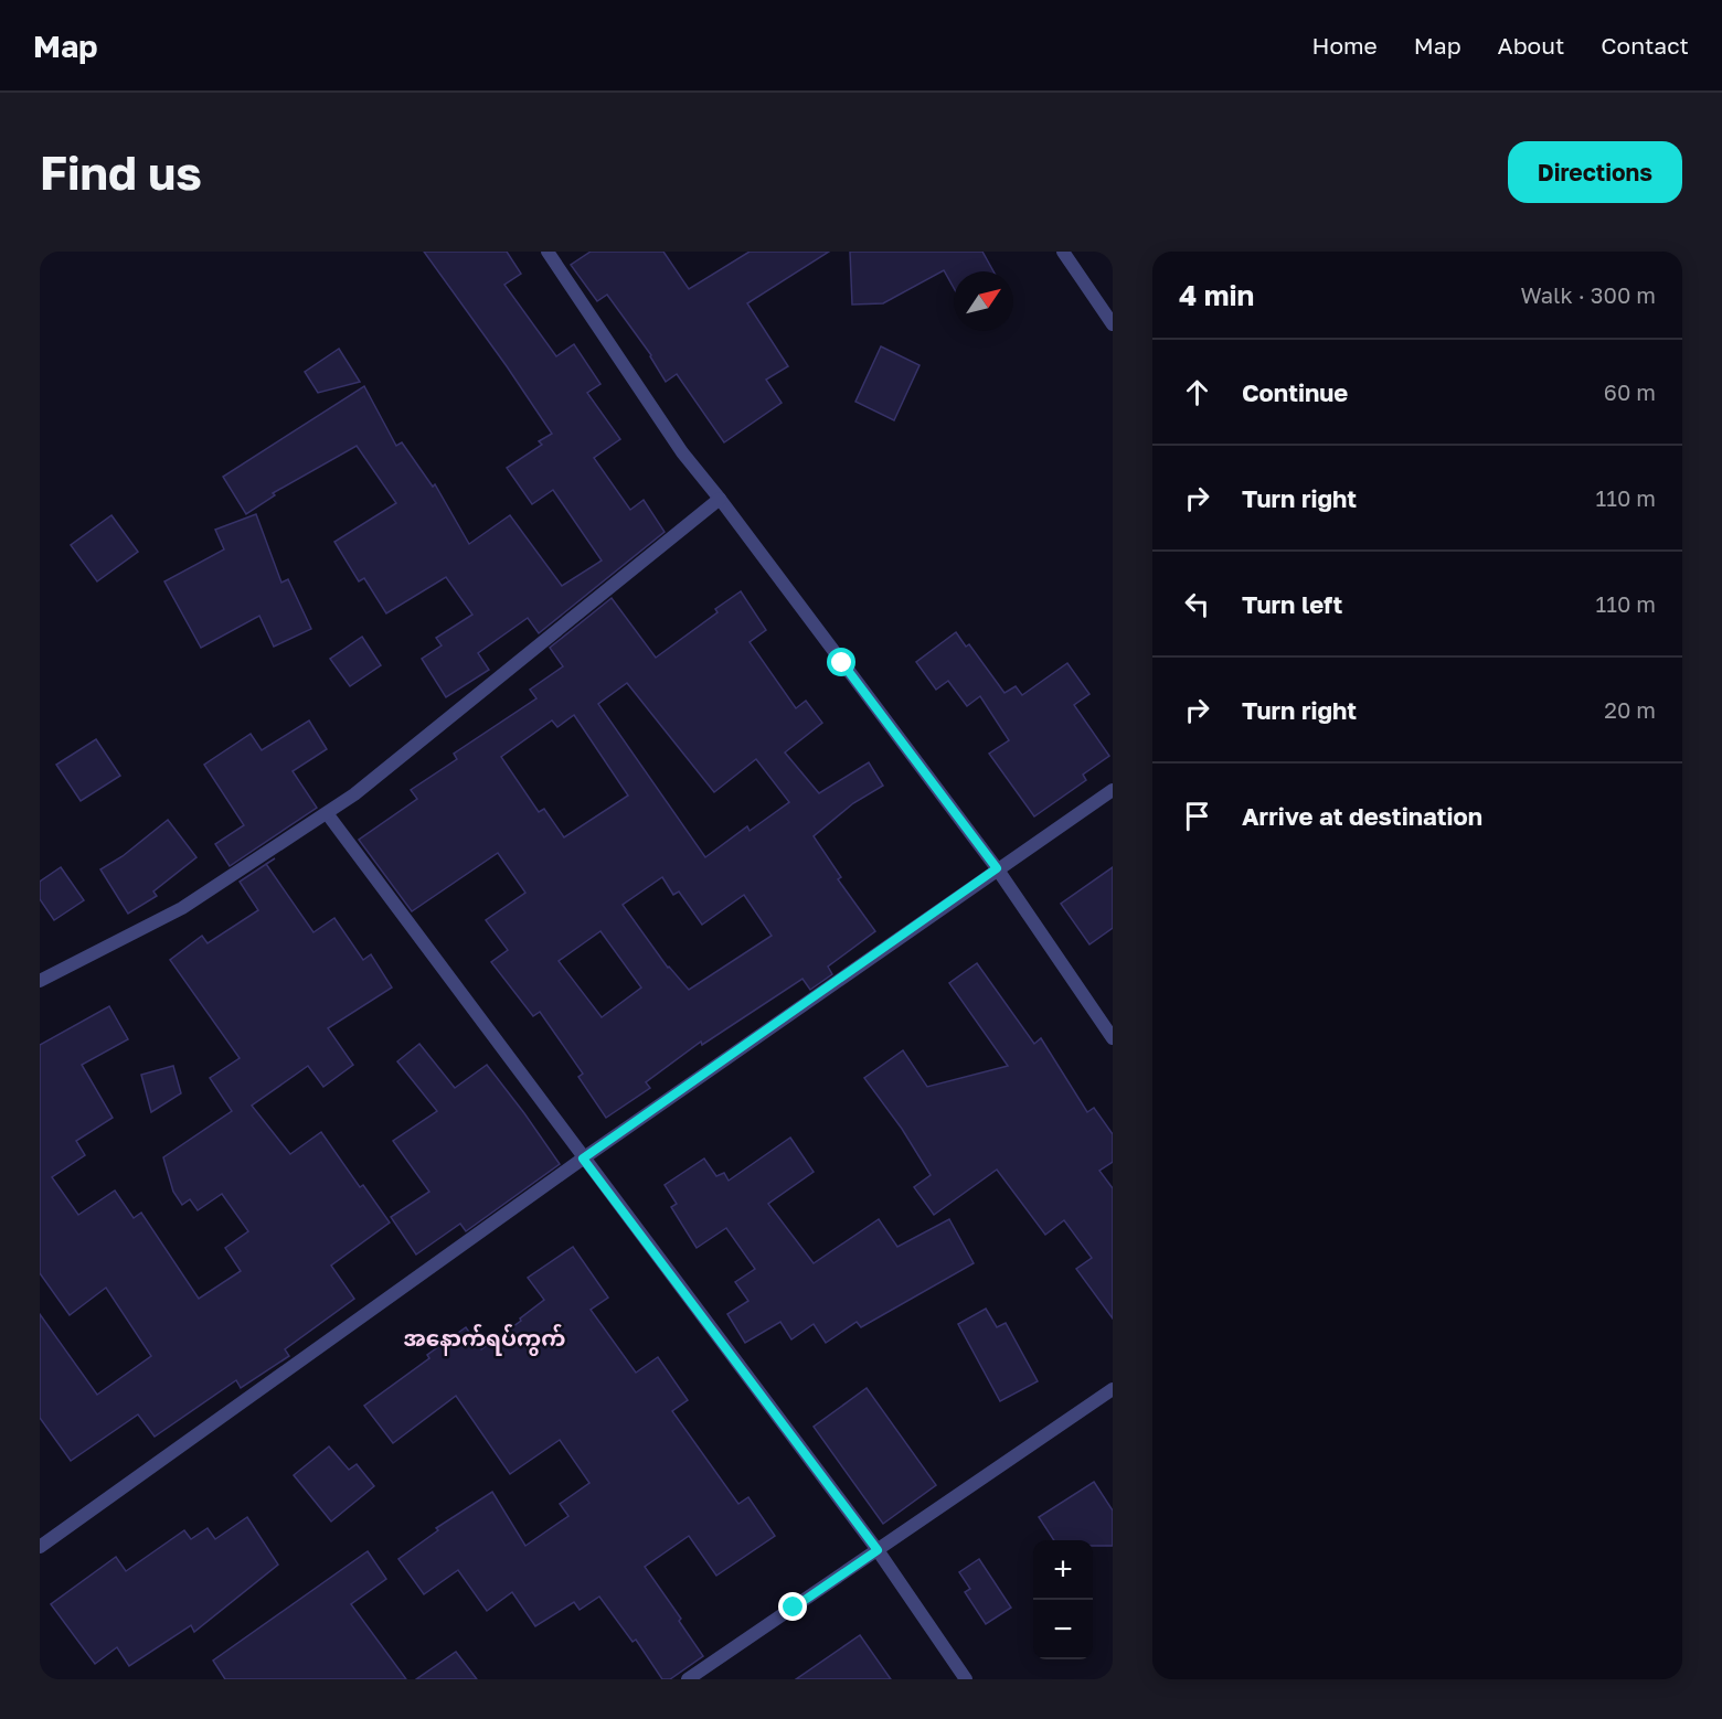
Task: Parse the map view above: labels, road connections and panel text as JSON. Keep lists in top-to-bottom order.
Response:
{
  "districts": ["အနောက်ရပ်ကွက်"],
  "north": "top right",
  "page": {
    "header": "Map",
    "nav": [
      "Home",
      "Map",
      "About",
      "Contact"
    ],
    "buttons": "Directions",
    "title": "Find us",
    "heading": ["4 min", "Walk · 300 m"],
    "list": [
      ["Continue", "60 m"],
      ["Turn right", "110 m"],
      ["Turn left", "110 m"],
      ["Turn right", "20 m"],
      "Arrive at destination"
    ],
    "map_buttons": ["+", "−"]
  }
}
